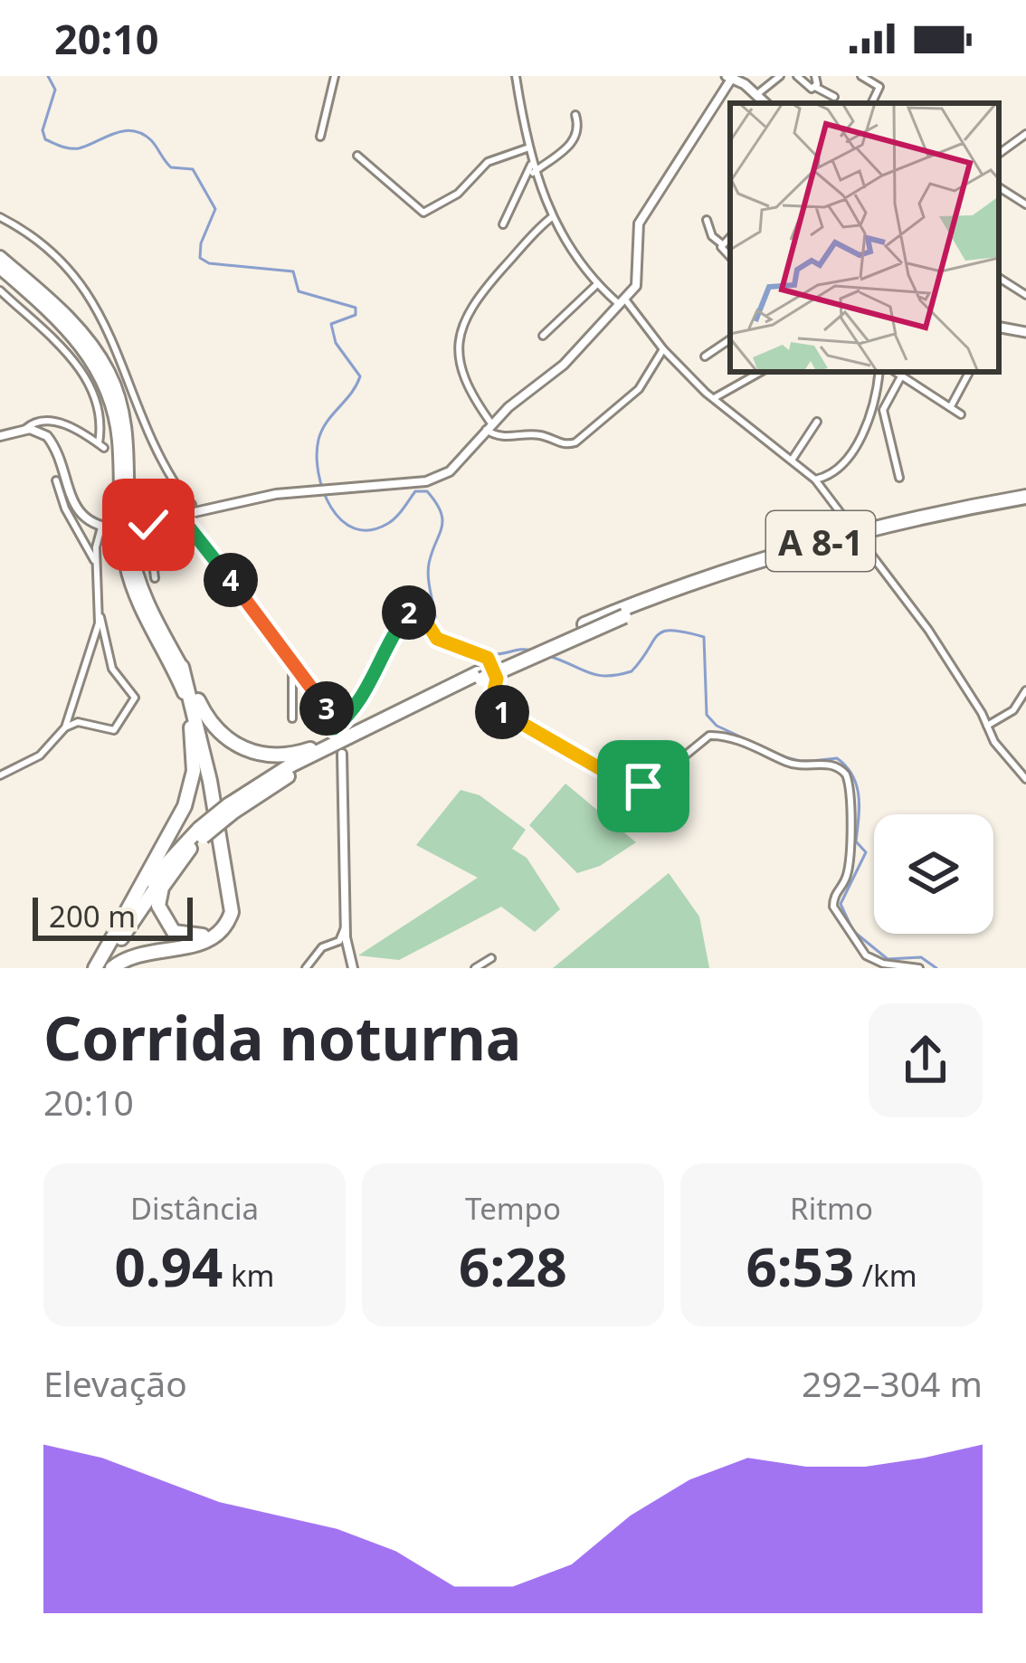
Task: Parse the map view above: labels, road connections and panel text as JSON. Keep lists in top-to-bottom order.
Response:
{
  "streets": {
    "highway": ["A 8-1"]
  },
  "scale_bar": "200 m",
  "page": {
    "status": "20:10",
    "pins": [
      "4",
      "2",
      "3",
      "1"
    ],
    "scale": "200 m",
    "heading": ["Corrida noturna", "20:10"],
    "stats": [
      ["Distância", "0.94 km"],
      ["Tempo", "6:28"],
      ["Ritmo", "6:53 /km"]
    ],
    "chart": ["Elevação", "292–304 m"]
  }
}
